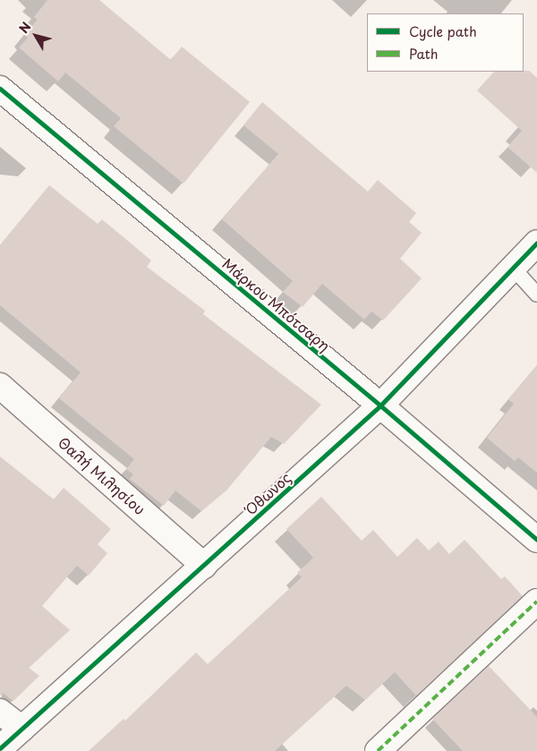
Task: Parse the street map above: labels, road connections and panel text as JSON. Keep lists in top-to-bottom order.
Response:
{
  "streets": {
    "street": ["Μάρκου Μπότσαρη", "Θαλή Μιλησίου", "Όθωνος"]
  },
  "crossings": [
    ["Μάρκου Μπότσαρη", "Όθωνος"],
    ["Θαλή Μιλησίου", "Όθωνος"]
  ],
  "legend": ["Cycle path", "Path"],
  "north": "top left"
}
